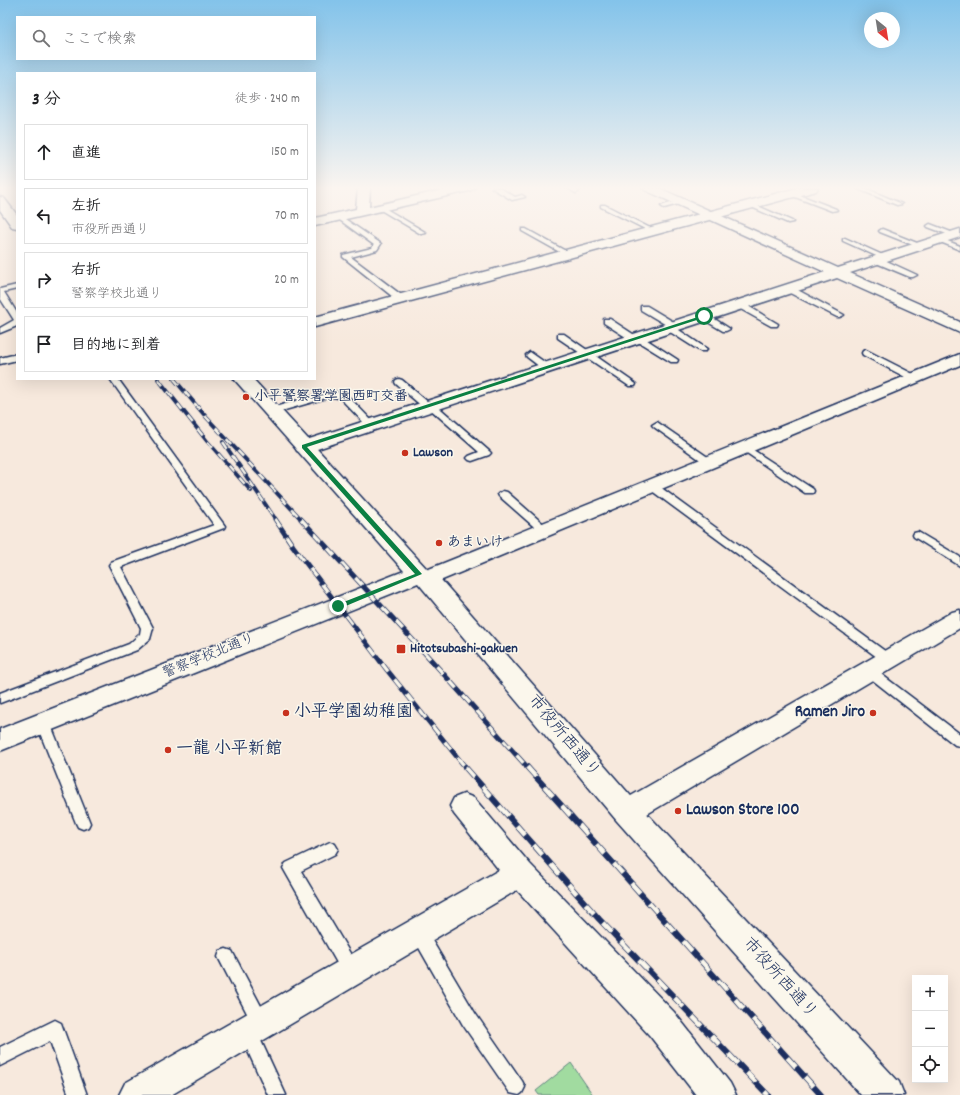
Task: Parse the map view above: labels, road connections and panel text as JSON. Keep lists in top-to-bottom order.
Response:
{
  "streets": {
    "street": ["警察学校北通り", "市役所西通り"]
  },
  "crossings": [
    ["警察学校北通り", "市役所西通り"]
  ],
  "places": {
    "other": [
      "小平警察署学園西町交番",
      "Lawson",
      "あまいけ",
      "小平学園幼稚園",
      "Ramen Jiro",
      "一龍 小平新館",
      "Lawson Store 100"
    ],
    "transit": ["Hitotsubashi-gakuen"]
  },
  "north": "bottom right",
  "page": {
    "search": "ここで検索",
    "heading": ["3 分", "徒歩 · 240 m"],
    "list": [
      ["直進", "150 m"],
      ["左折", "市役所西通り", "70 m"],
      ["右折", "警察学校北通り", "20 m"],
      "目的地に到着"
    ],
    "map_buttons": ["+", "−"]
  }
}
